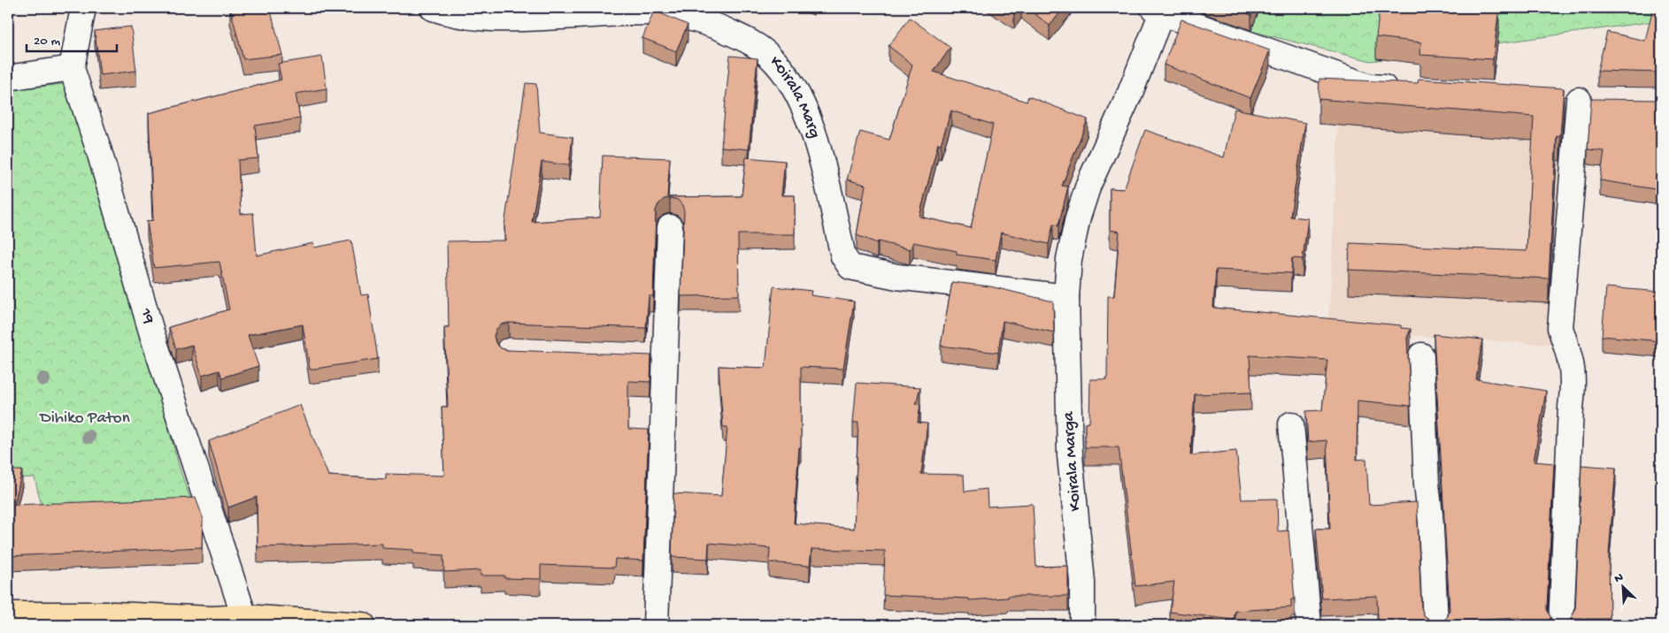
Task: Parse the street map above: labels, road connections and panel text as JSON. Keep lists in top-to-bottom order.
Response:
{
  "streets": {
    "street": ["Koirala Marg", "19", "Koirala Marga"]
  },
  "crossings": [
    ["Koirala Marg", "Koirala Marga"]
  ],
  "parks": ["Dihiko Paton"],
  "scale_bar": "20 m",
  "north": "top left"
}
